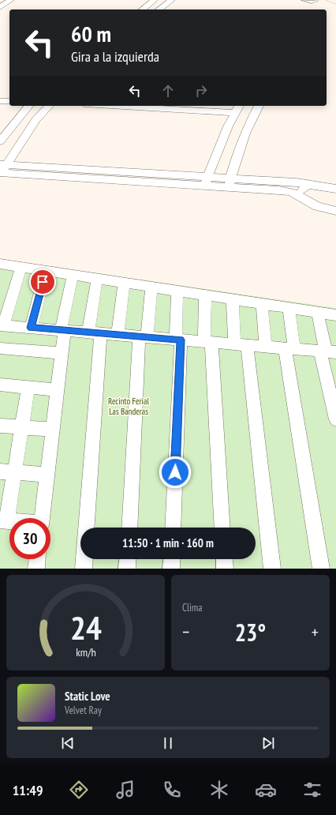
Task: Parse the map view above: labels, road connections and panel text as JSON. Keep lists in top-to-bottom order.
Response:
{
  "parks": ["Recinto Ferial Las Banderas"],
  "page": {
    "turn": ["60 m", "Gira a la izquierda"],
    "limit": "30",
    "trip": "11:50 · 1 min · 160 m",
    "tile": "Clima",
    "heat": ["−", "23°", "+"],
    "song": ["Static Love", "Velvet Ray"],
    "tabs": "11:49",
    "gauge": ["24", "km/h"]
  }
}
